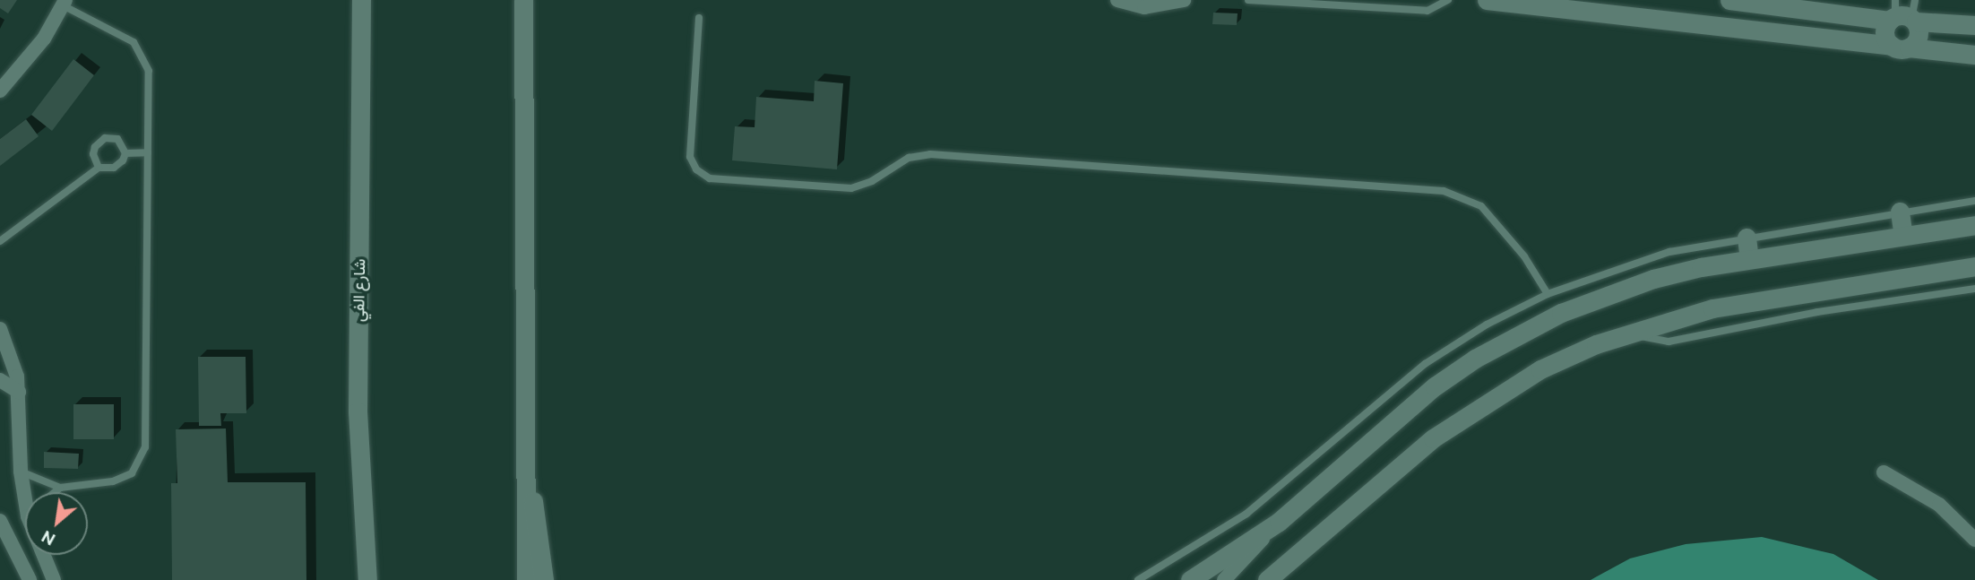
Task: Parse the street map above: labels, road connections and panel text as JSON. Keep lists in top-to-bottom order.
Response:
{
  "streets": {
    "street": ["شارع الفي"]
  },
  "north": "bottom left"
}
